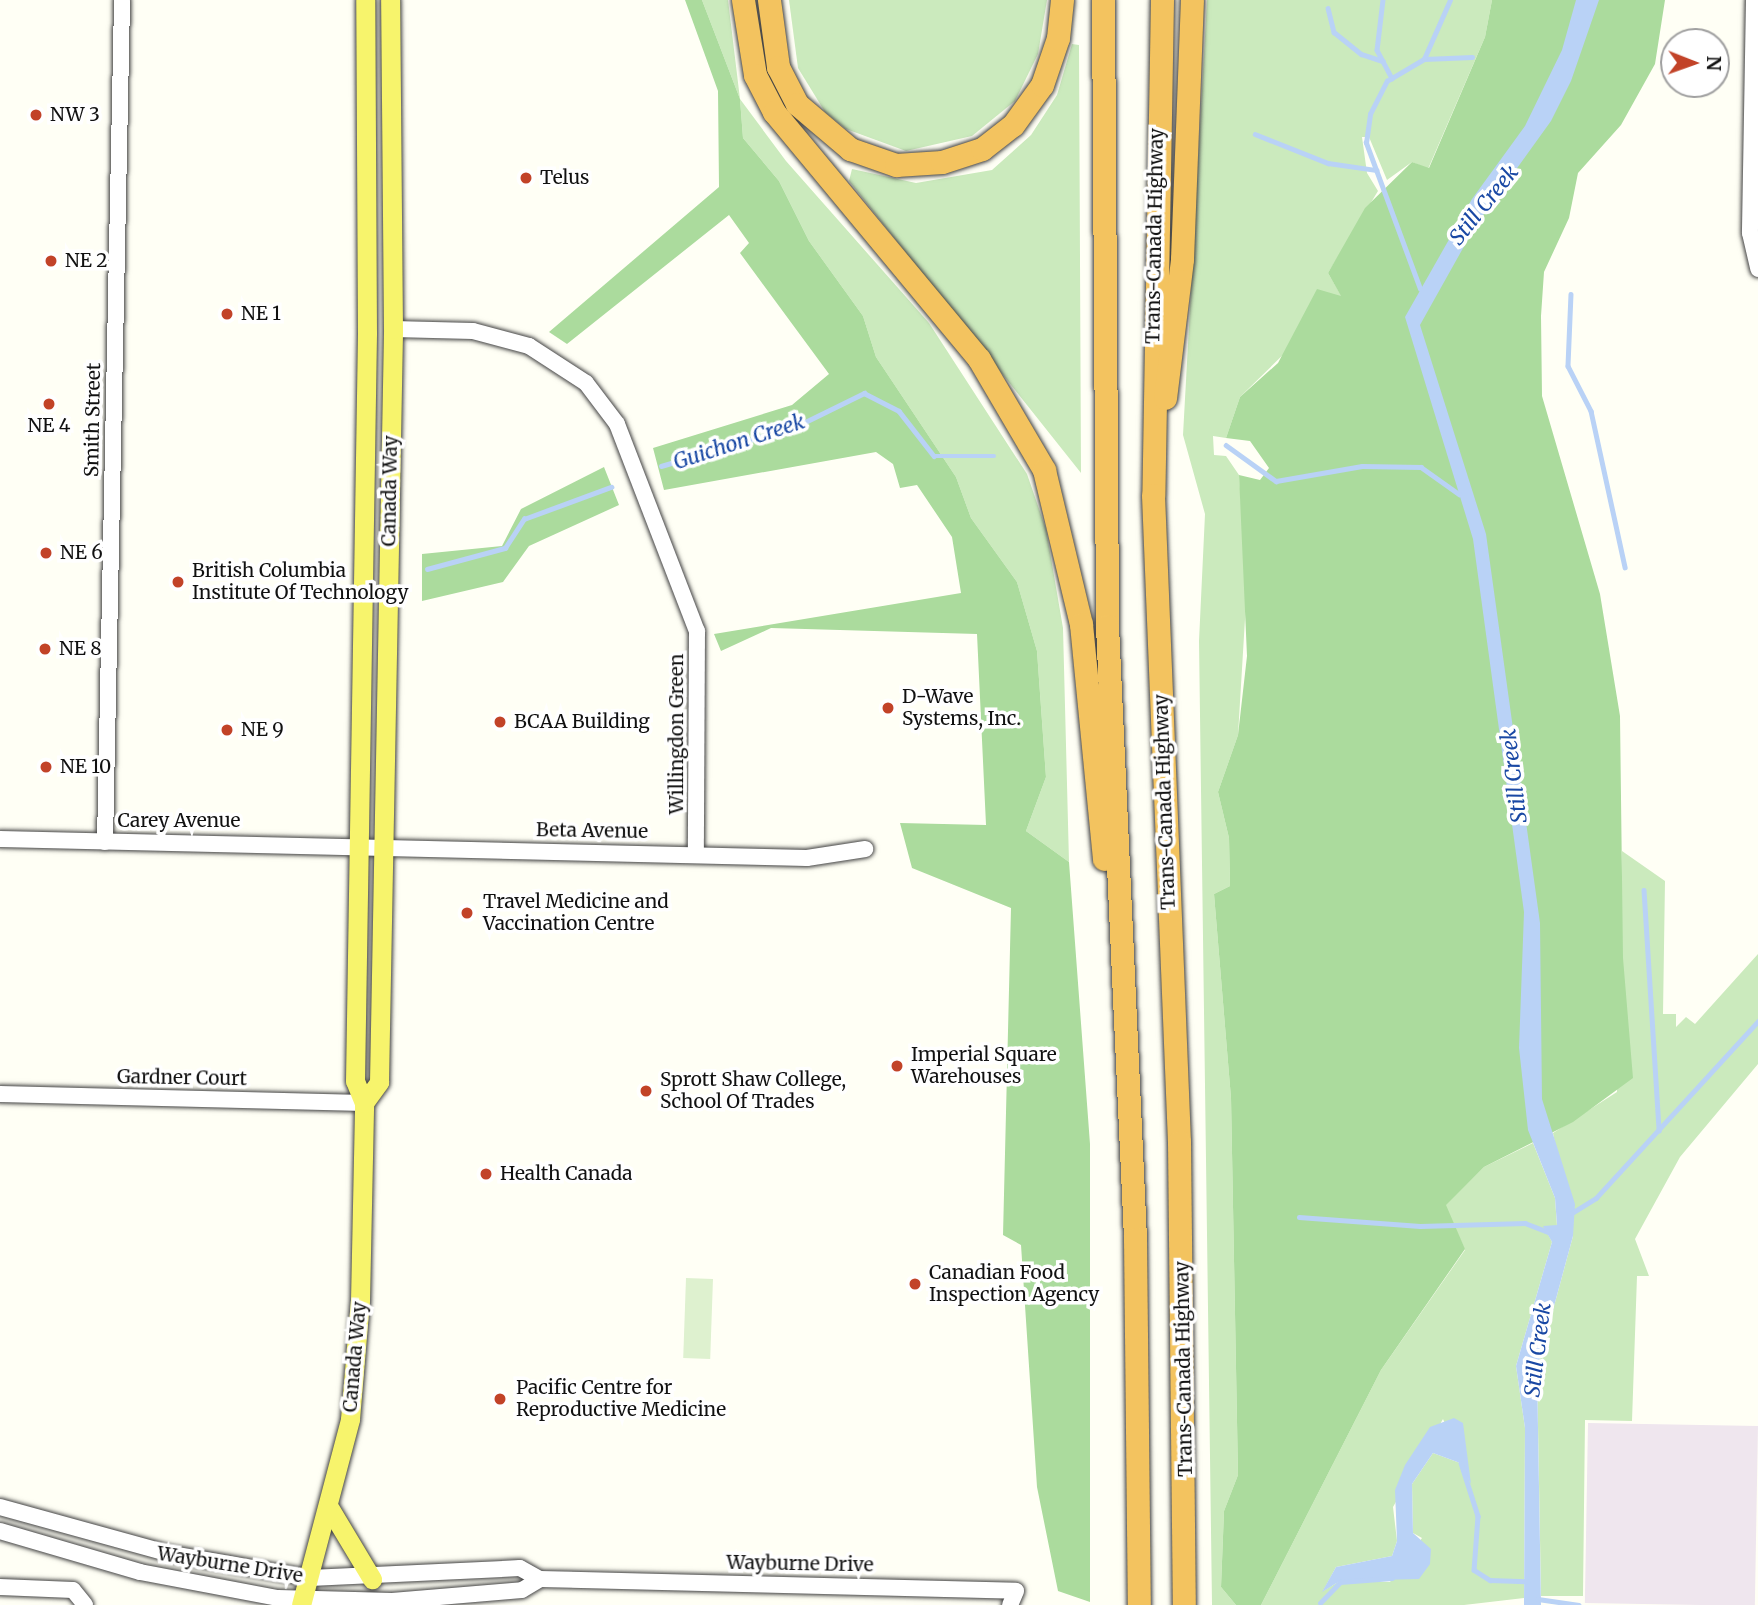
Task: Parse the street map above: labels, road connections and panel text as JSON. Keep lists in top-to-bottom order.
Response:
{
  "streets": {
    "highway": ["Trans-Canada Highway"],
    "main road": ["Canada Way"],
    "street": [
      "Smith Street",
      "Willingdon Green",
      "Carey Avenue",
      "Beta Avenue",
      "Gardner Court",
      "Wayburne Drive"
    ]
  },
  "crossings": [
    ["Smith Street", "Carey Avenue"],
    ["Canada Way", "Willingdon Green"],
    ["Canada Way", "Carey Avenue"],
    ["Canada Way", "Beta Avenue"],
    ["Canada Way", "Gardner Court"],
    ["Canada Way", "Wayburne Drive"],
    ["Willingdon Green", "Beta Avenue"],
    ["Carey Avenue", "Beta Avenue"]
  ],
  "water": ["Still Creek", "Guichon Creek"],
  "places": [
    "NW 3",
    "Telus",
    "NE 2",
    "NE 1",
    "NE 4",
    "NE 6",
    "British Columbia Institute Of Technology",
    "NE 8",
    "D-Wave Systems, Inc.",
    "BCAA Building",
    "NE 9",
    "NE 10",
    "Travel Medicine and Vaccination Centre",
    "Imperial Square Warehouses",
    "Sprott Shaw College, School Of Trades",
    "Health Canada",
    "Canadian Food Inspection Agency",
    "Pacific Centre for Reproductive Medicine"
  ],
  "north": "right"
}
